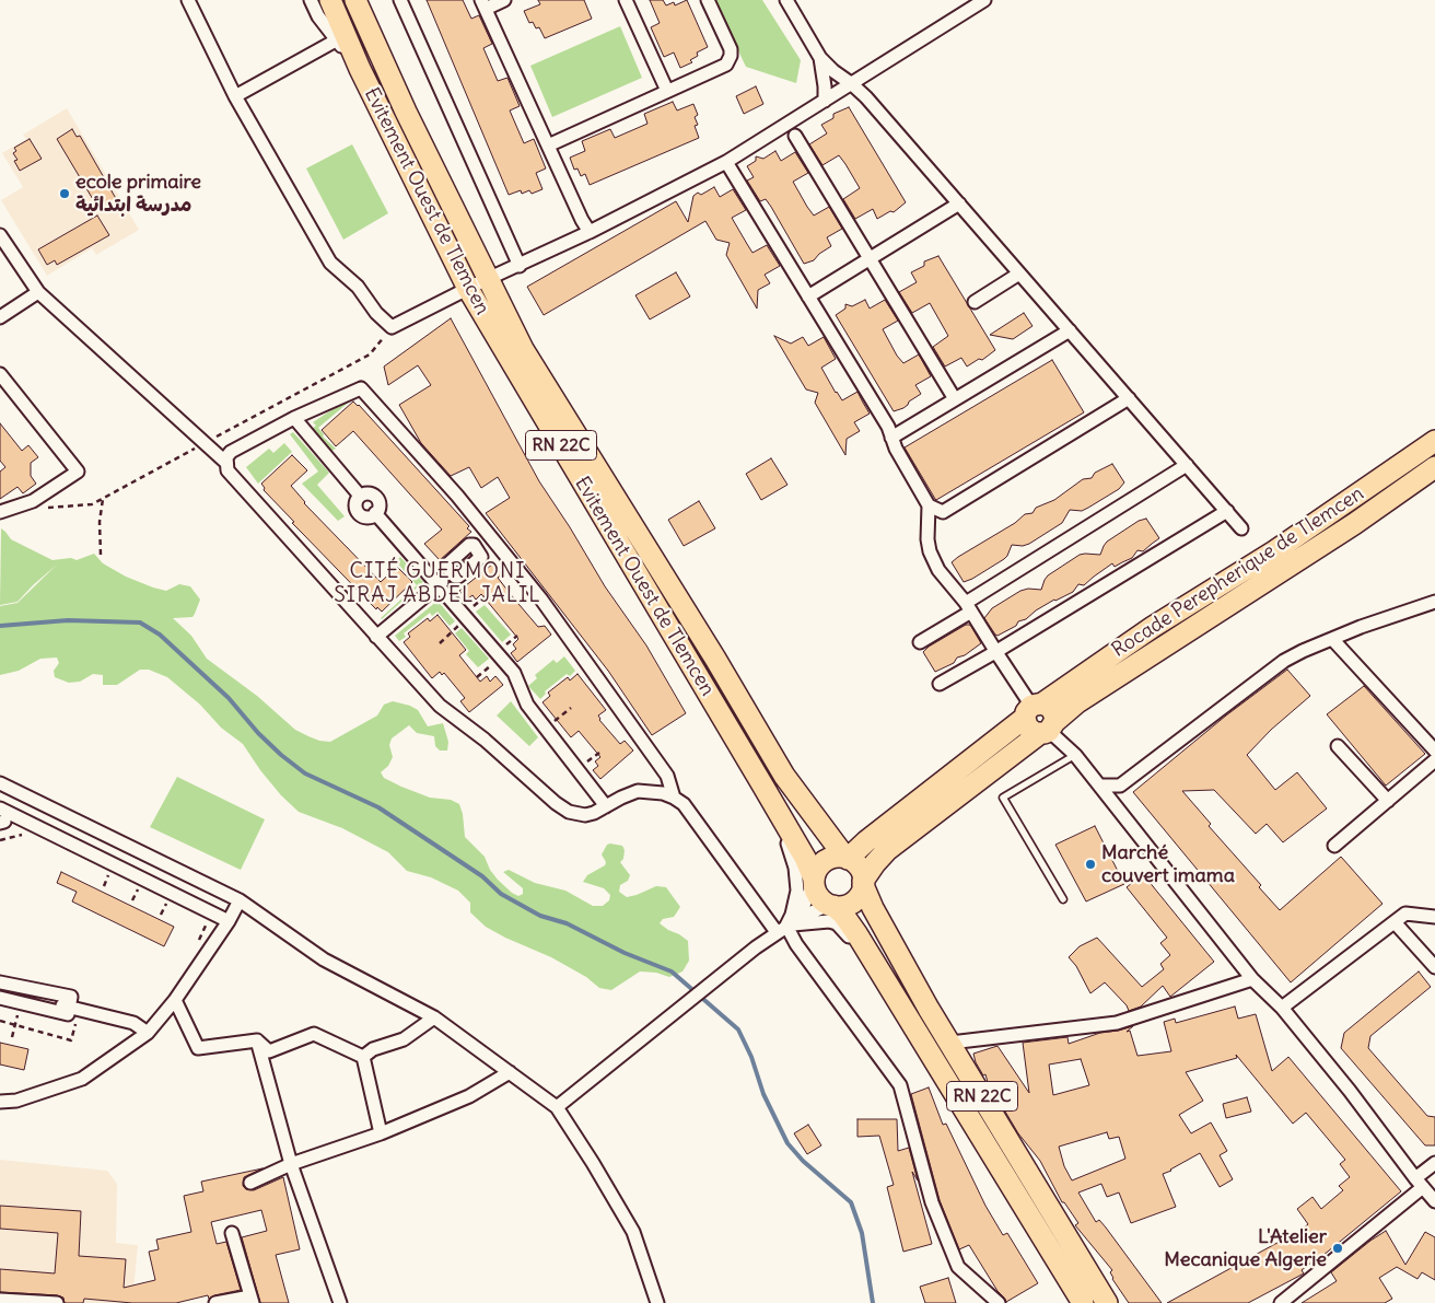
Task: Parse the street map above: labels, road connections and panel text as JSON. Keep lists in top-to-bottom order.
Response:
{
  "streets": {
    "highway": ["Evitement Ouest de Tlemcen", "RN 22C", "Rocade Perepherique de Tlemcen"]
  },
  "crossings": [
    ["Evitement Ouest de Tlemcen", "Rocade Perepherique de Tlemcen"]
  ],
  "districts": ["CITÉ GUERMONI SIRAJ ABDEL JALIL"],
  "places": ["ecole primaire مدرسة ابتدائية", "Marché couvert imama", "L'Atelier Mecanique Algerie"]
}
